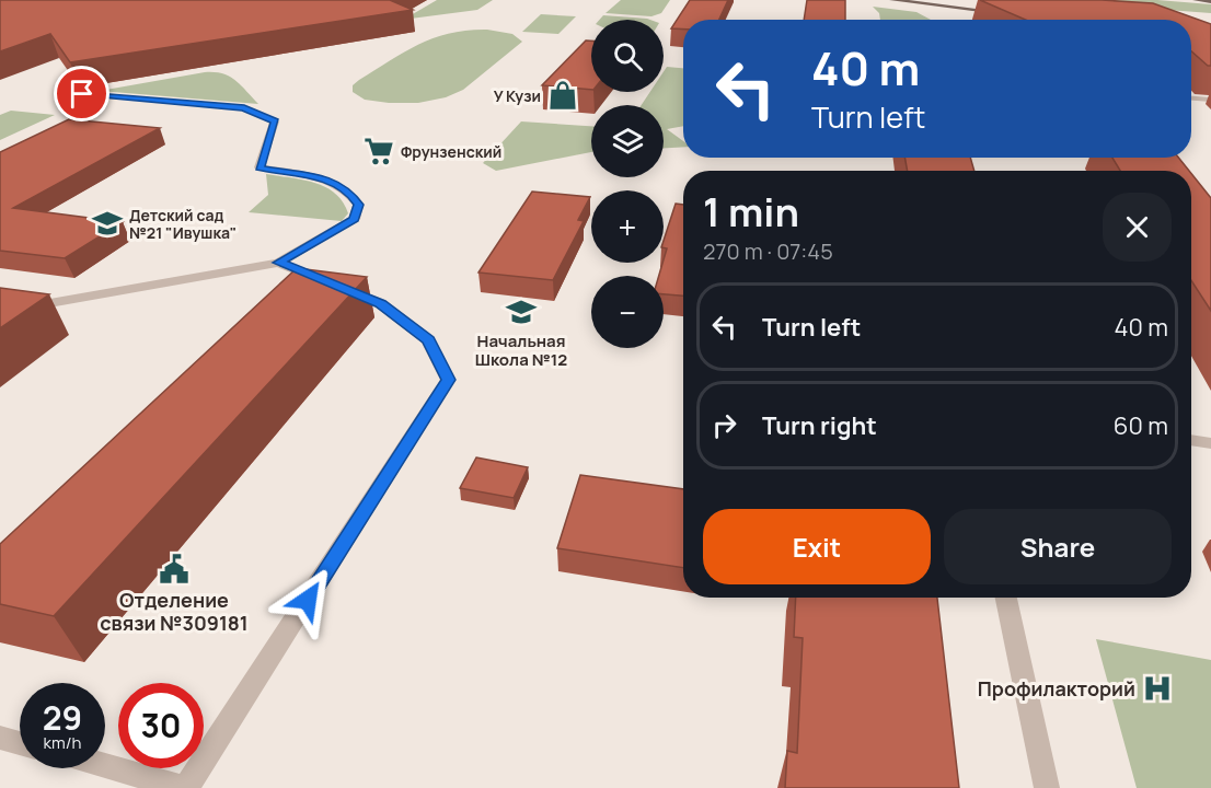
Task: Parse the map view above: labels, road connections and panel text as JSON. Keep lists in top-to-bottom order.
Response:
{
  "places": {
    "shop": ["У Кузи"],
    "supermarket": ["Фрунзенский"],
    "school or university": ["Детский сад №21 \"Ивушка\"", "Начальная Школа №12"],
    "public building": ["Отделение связи №309181"],
    "hospital": ["Профилакторий"]
  },
  "page": {
    "map_buttons": ["+", "−"],
    "turn": ["40 m", "Turn left"],
    "heading": ["1 min", "270 m · 07:45"],
    "list": [
      {
        "name": "Turn left",
        "value": "40 m"
      },
      {
        "name": "Turn right",
        "value": "60 m"
      }
    ],
    "buttons": ["Exit", "Share"],
    "speed": "29 km/h",
    "limit": "30"
  }
}
